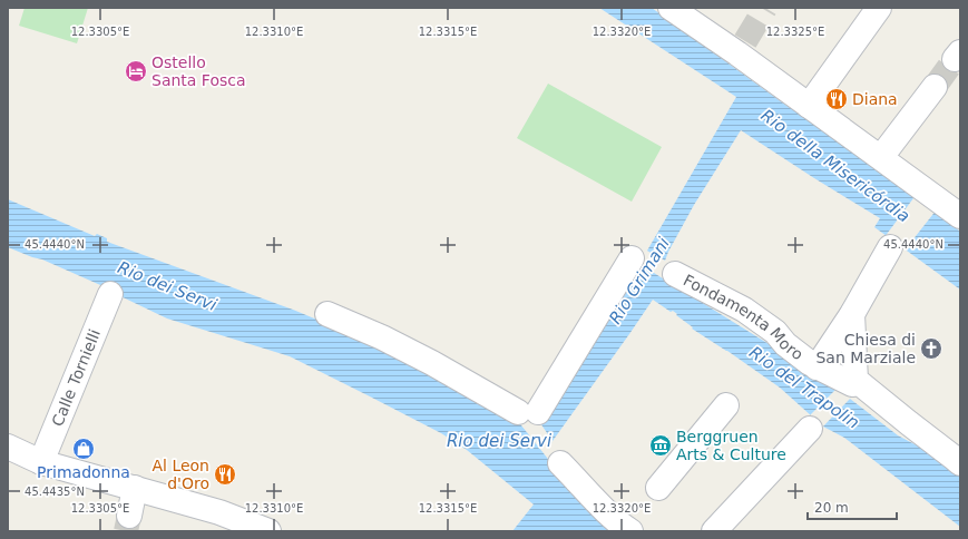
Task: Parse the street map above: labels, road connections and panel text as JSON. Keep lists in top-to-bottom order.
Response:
{
  "streets": {
    "street": ["Fondamenta Moro", "Calle Tornielli"]
  },
  "water": [
    "Rio della Misericórdia",
    "Rio Grimani",
    "Rio dei Servi",
    "Rio del Trapolin"
  ],
  "places": {
    "hotel": ["Ostello Santa Fosca"],
    "restaurant": ["Diana", "Al Leon d'Oro"],
    "church": ["Chiesa di San Marziale"],
    "museum": ["Berggruen Arts & Culture"],
    "shop": ["Primadonna"]
  },
  "scale_bar": "20 m",
  "coordinates": [
    "12.3305°E",
    "12.3310°E",
    "12.3315°E",
    "12.3320°E",
    "12.3325°E",
    "45.4440°N",
    "45.4435°N"
  ]
}
